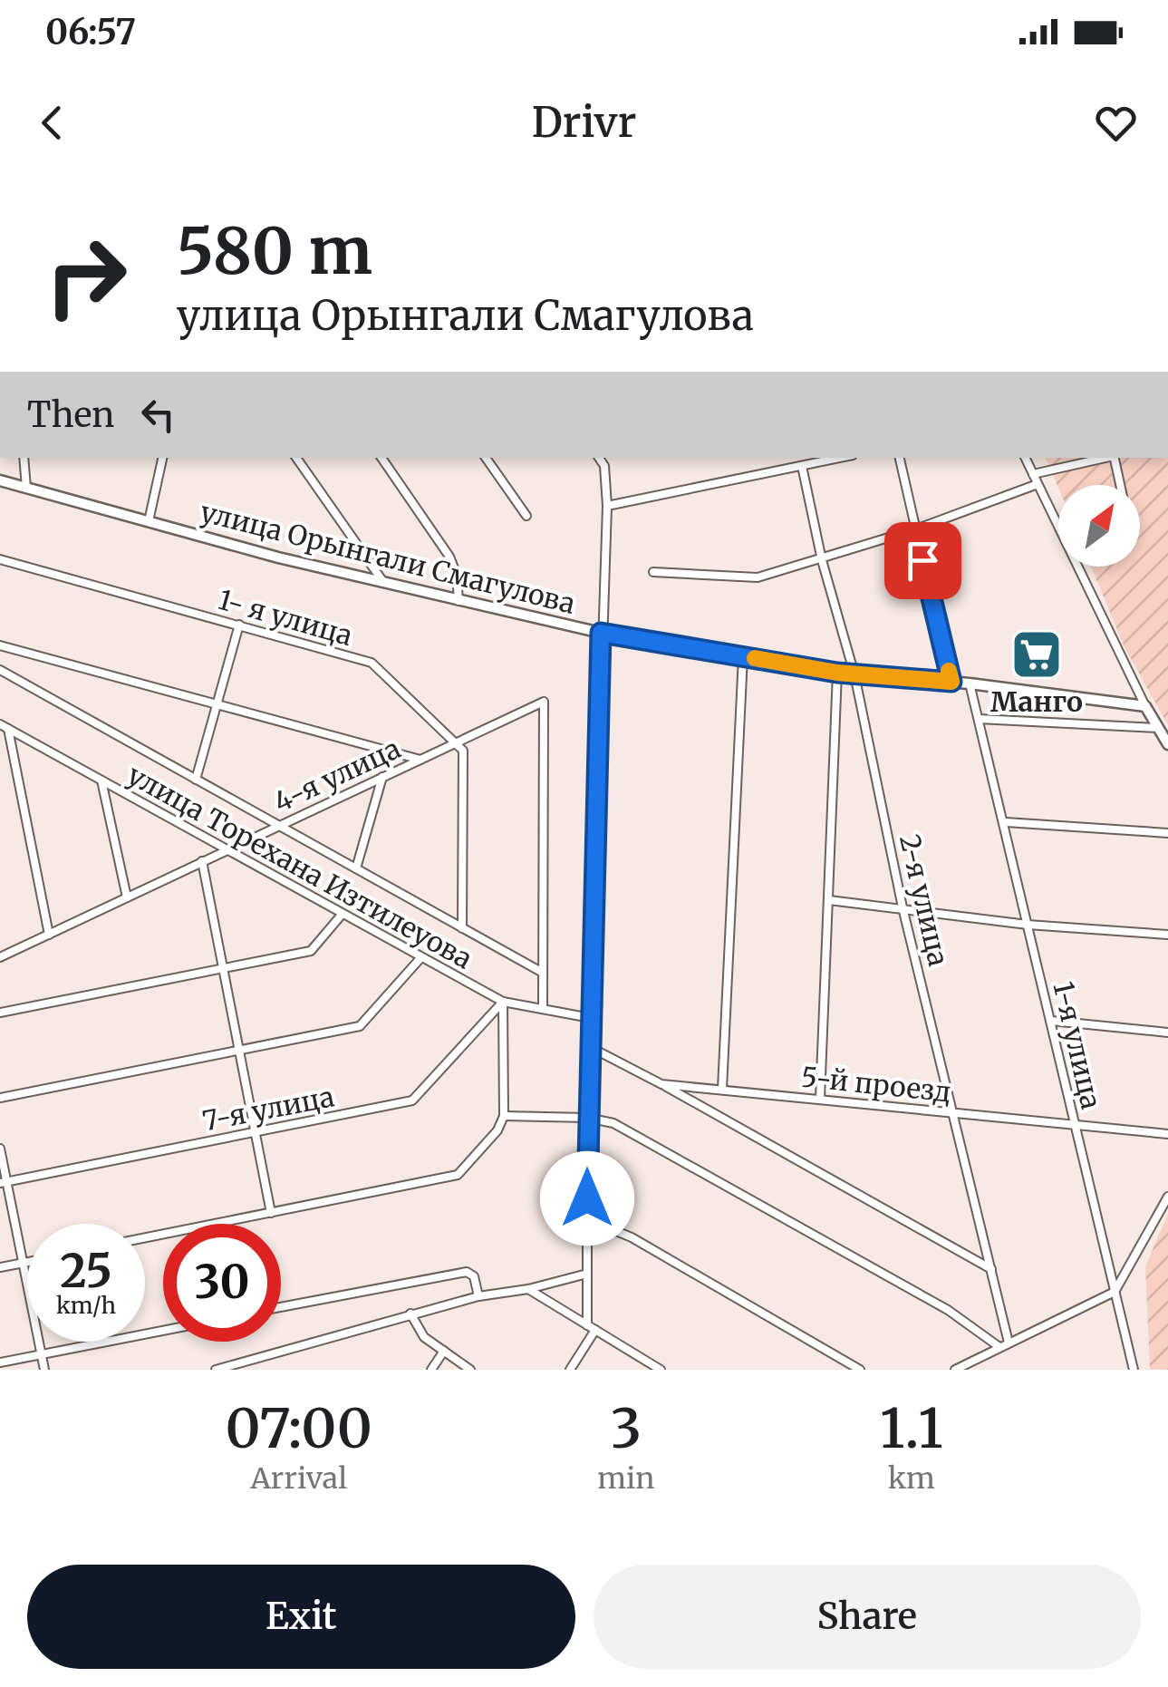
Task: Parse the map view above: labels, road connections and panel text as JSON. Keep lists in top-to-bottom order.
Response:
{
  "streets": {
    "main road": ["улица Орынгали Смагулова"],
    "street": [
      "1- я улица",
      "4-я улица",
      "улица Торехана Изтилеуова",
      "2-я улица",
      "1-я улица",
      "5-й проезд",
      "7-я улица"
    ]
  },
  "crossings": [
    ["улица Орынгали Смагулова", "2-я улица"],
    ["улица Орынгали Смагулова", "1-я улица"],
    ["1- я улица", "4-я улица"],
    ["4-я улица", "улица Торехана Изтилеуова"],
    ["улица Торехана Изтилеуова", "7-я улица"],
    ["2-я улица", "5-й проезд"],
    ["1-я улица", "5-й проезд"]
  ],
  "places": {
    "supermarket": ["Манго"]
  },
  "north": "top right",
  "page": {
    "status": "06:57",
    "header": "Drivr",
    "turn": ["580 m", "улица Орынгали Смагулова"],
    "then": "Then",
    "speed": "25 km/h",
    "limit": "30",
    "eta": [
      "07:00",
      "Arrival",
      "3",
      "min",
      "1.1",
      "km"
    ],
    "buttons": ["Exit", "Share"]
  }
}
